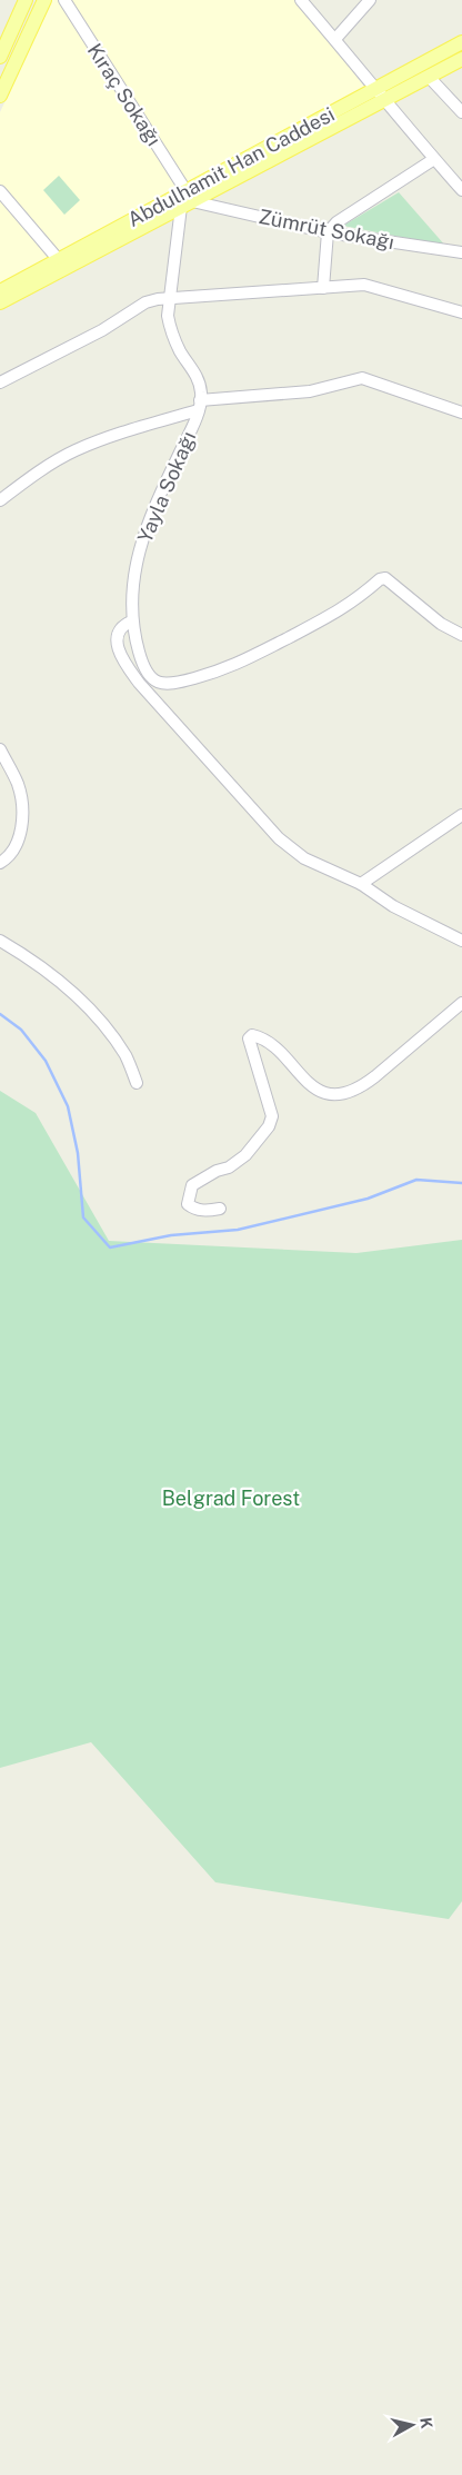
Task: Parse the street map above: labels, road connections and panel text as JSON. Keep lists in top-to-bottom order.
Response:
{
  "streets": {
    "main road": ["Abdulhamit Han Caddesi"],
    "street": ["Kıraç Sokağı", "Zümrüt Sokağı", "Yayla Sokağı"]
  },
  "crossings": [
    ["Kıraç Sokağı", "Abdulhamit Han Caddesi"],
    ["Kıraç Sokağı", "Zümrüt Sokağı"],
    ["Abdulhamit Han Caddesi", "Zümrüt Sokağı"]
  ],
  "parks": ["Belgrad Forest"],
  "north": "right"
}
